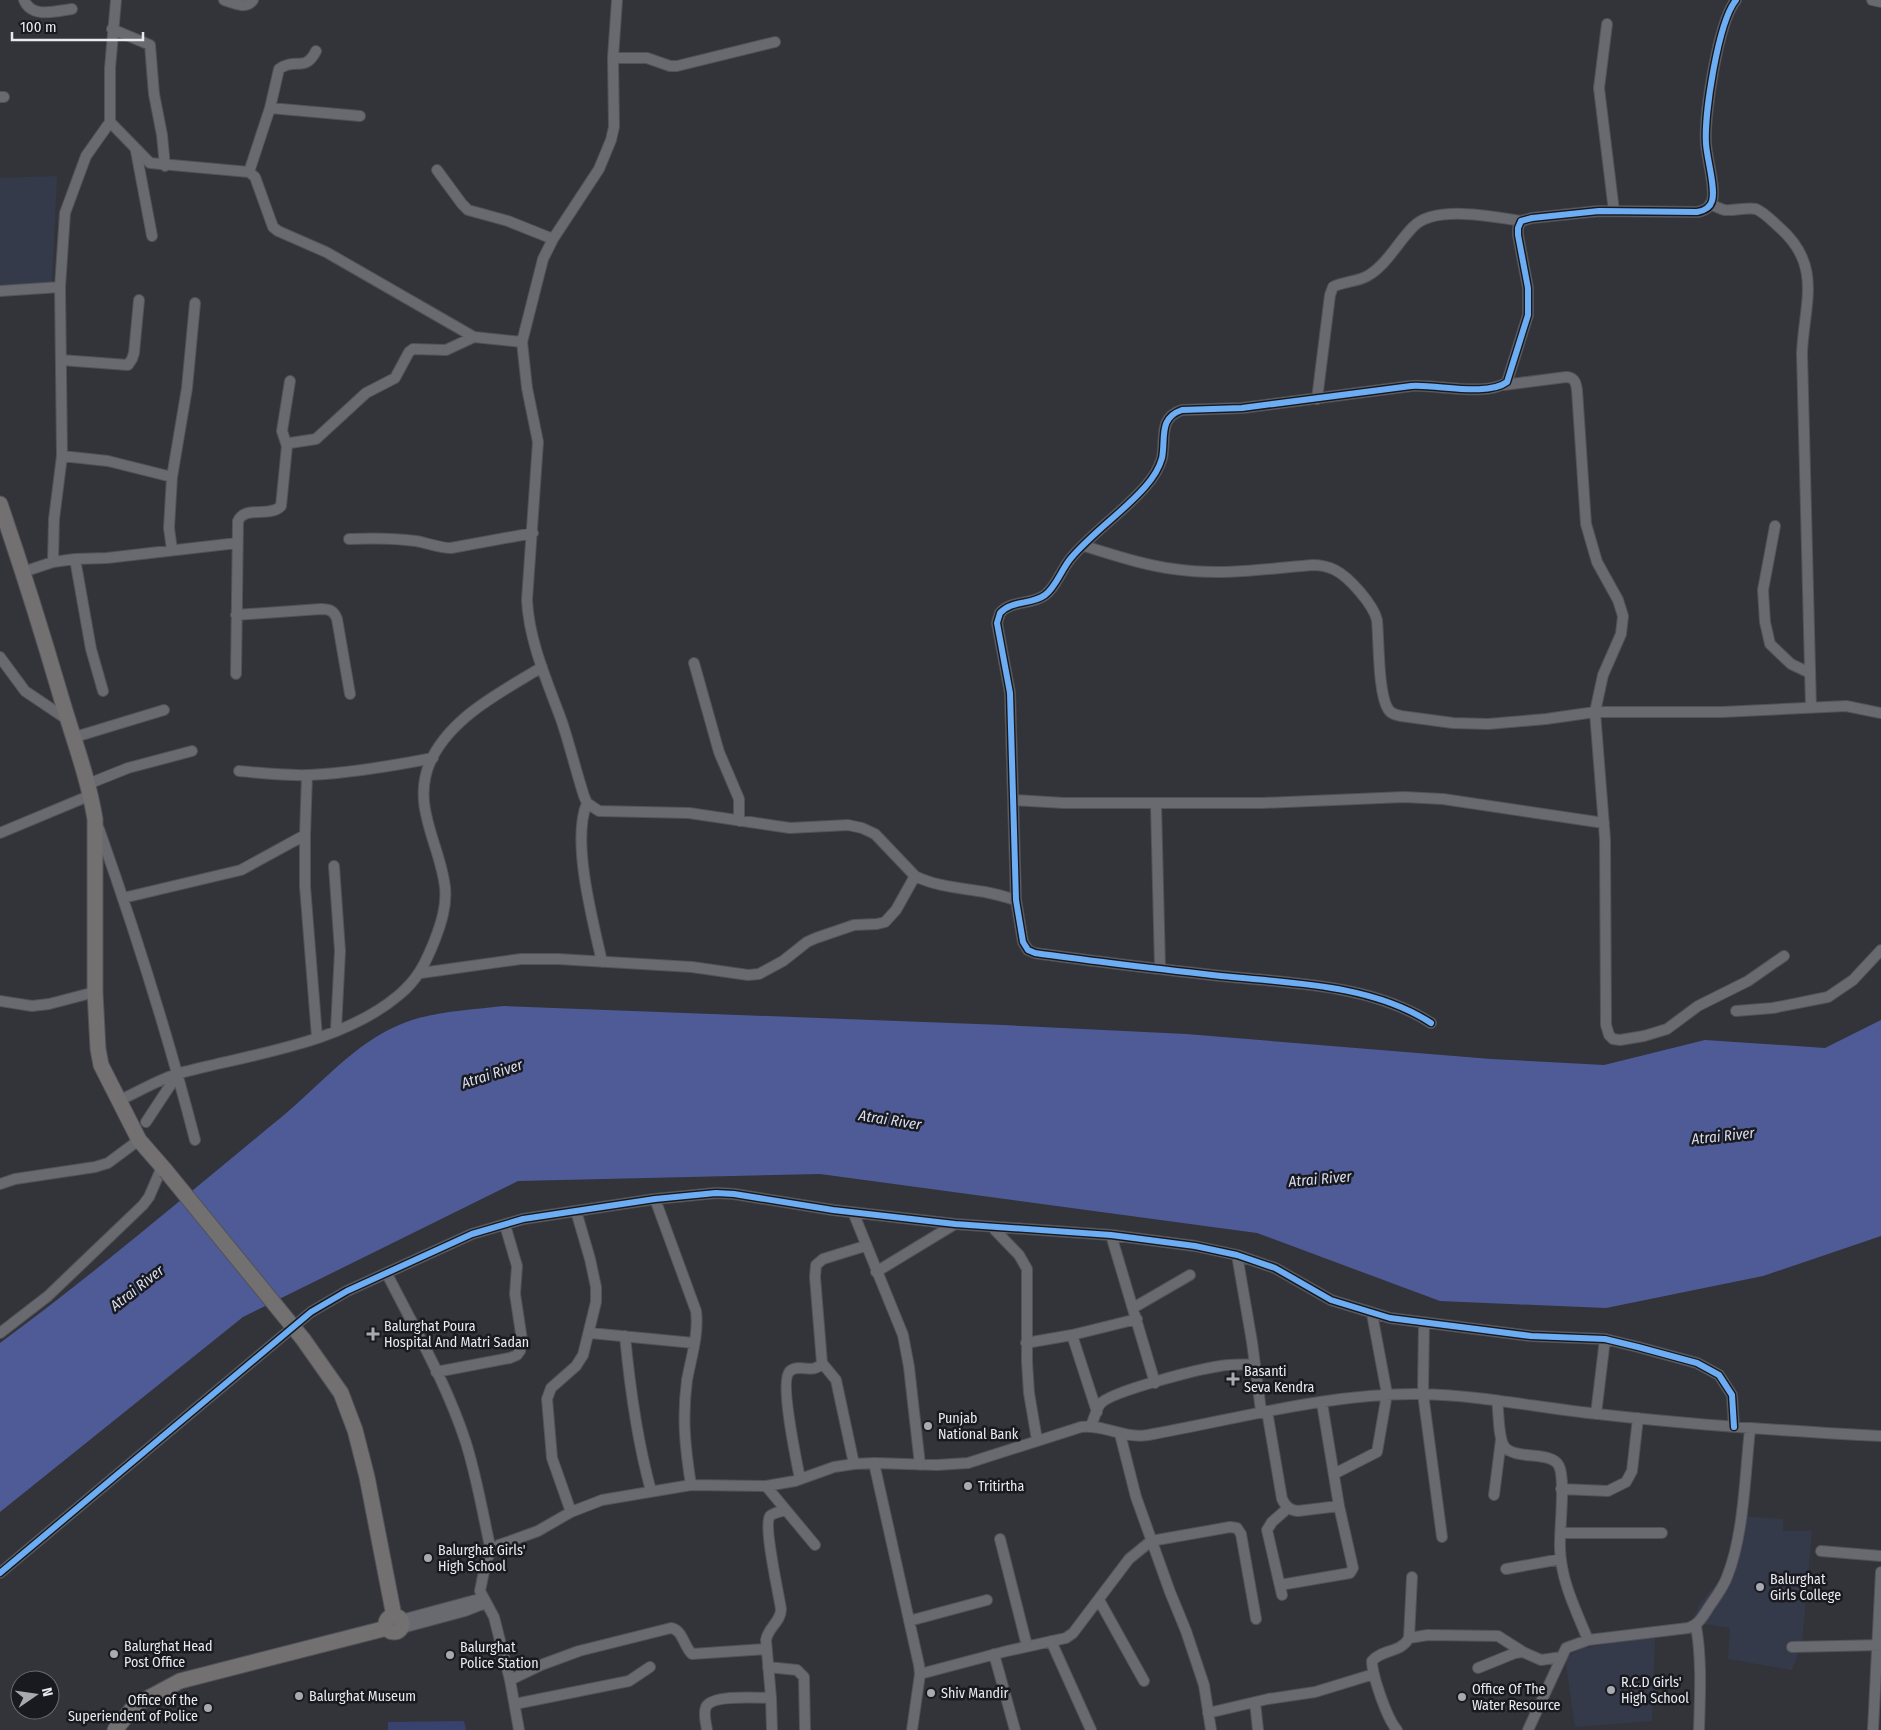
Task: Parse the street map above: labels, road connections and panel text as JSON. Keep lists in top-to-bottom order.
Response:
{
  "water": ["Atrai River"],
  "places": {
    "health": ["Balurghat Poura Hospital And Matri Sadan", "Basanti Seva Kendra"],
    "other": [
      "Punjab National Bank",
      "Tritirtha",
      "Balurghat Girls' High School",
      "Balurghat Girls College",
      "Balurghat Head Post Office",
      "Balurghat Police Station",
      "R.C.D Girls' High School",
      "Shiv Mandir",
      "Balurghat Museum",
      "Office Of The Water Resource",
      "Office of the Superiendent of Police"
    ]
  },
  "scale_bar": "100 m",
  "north": "right"
}
